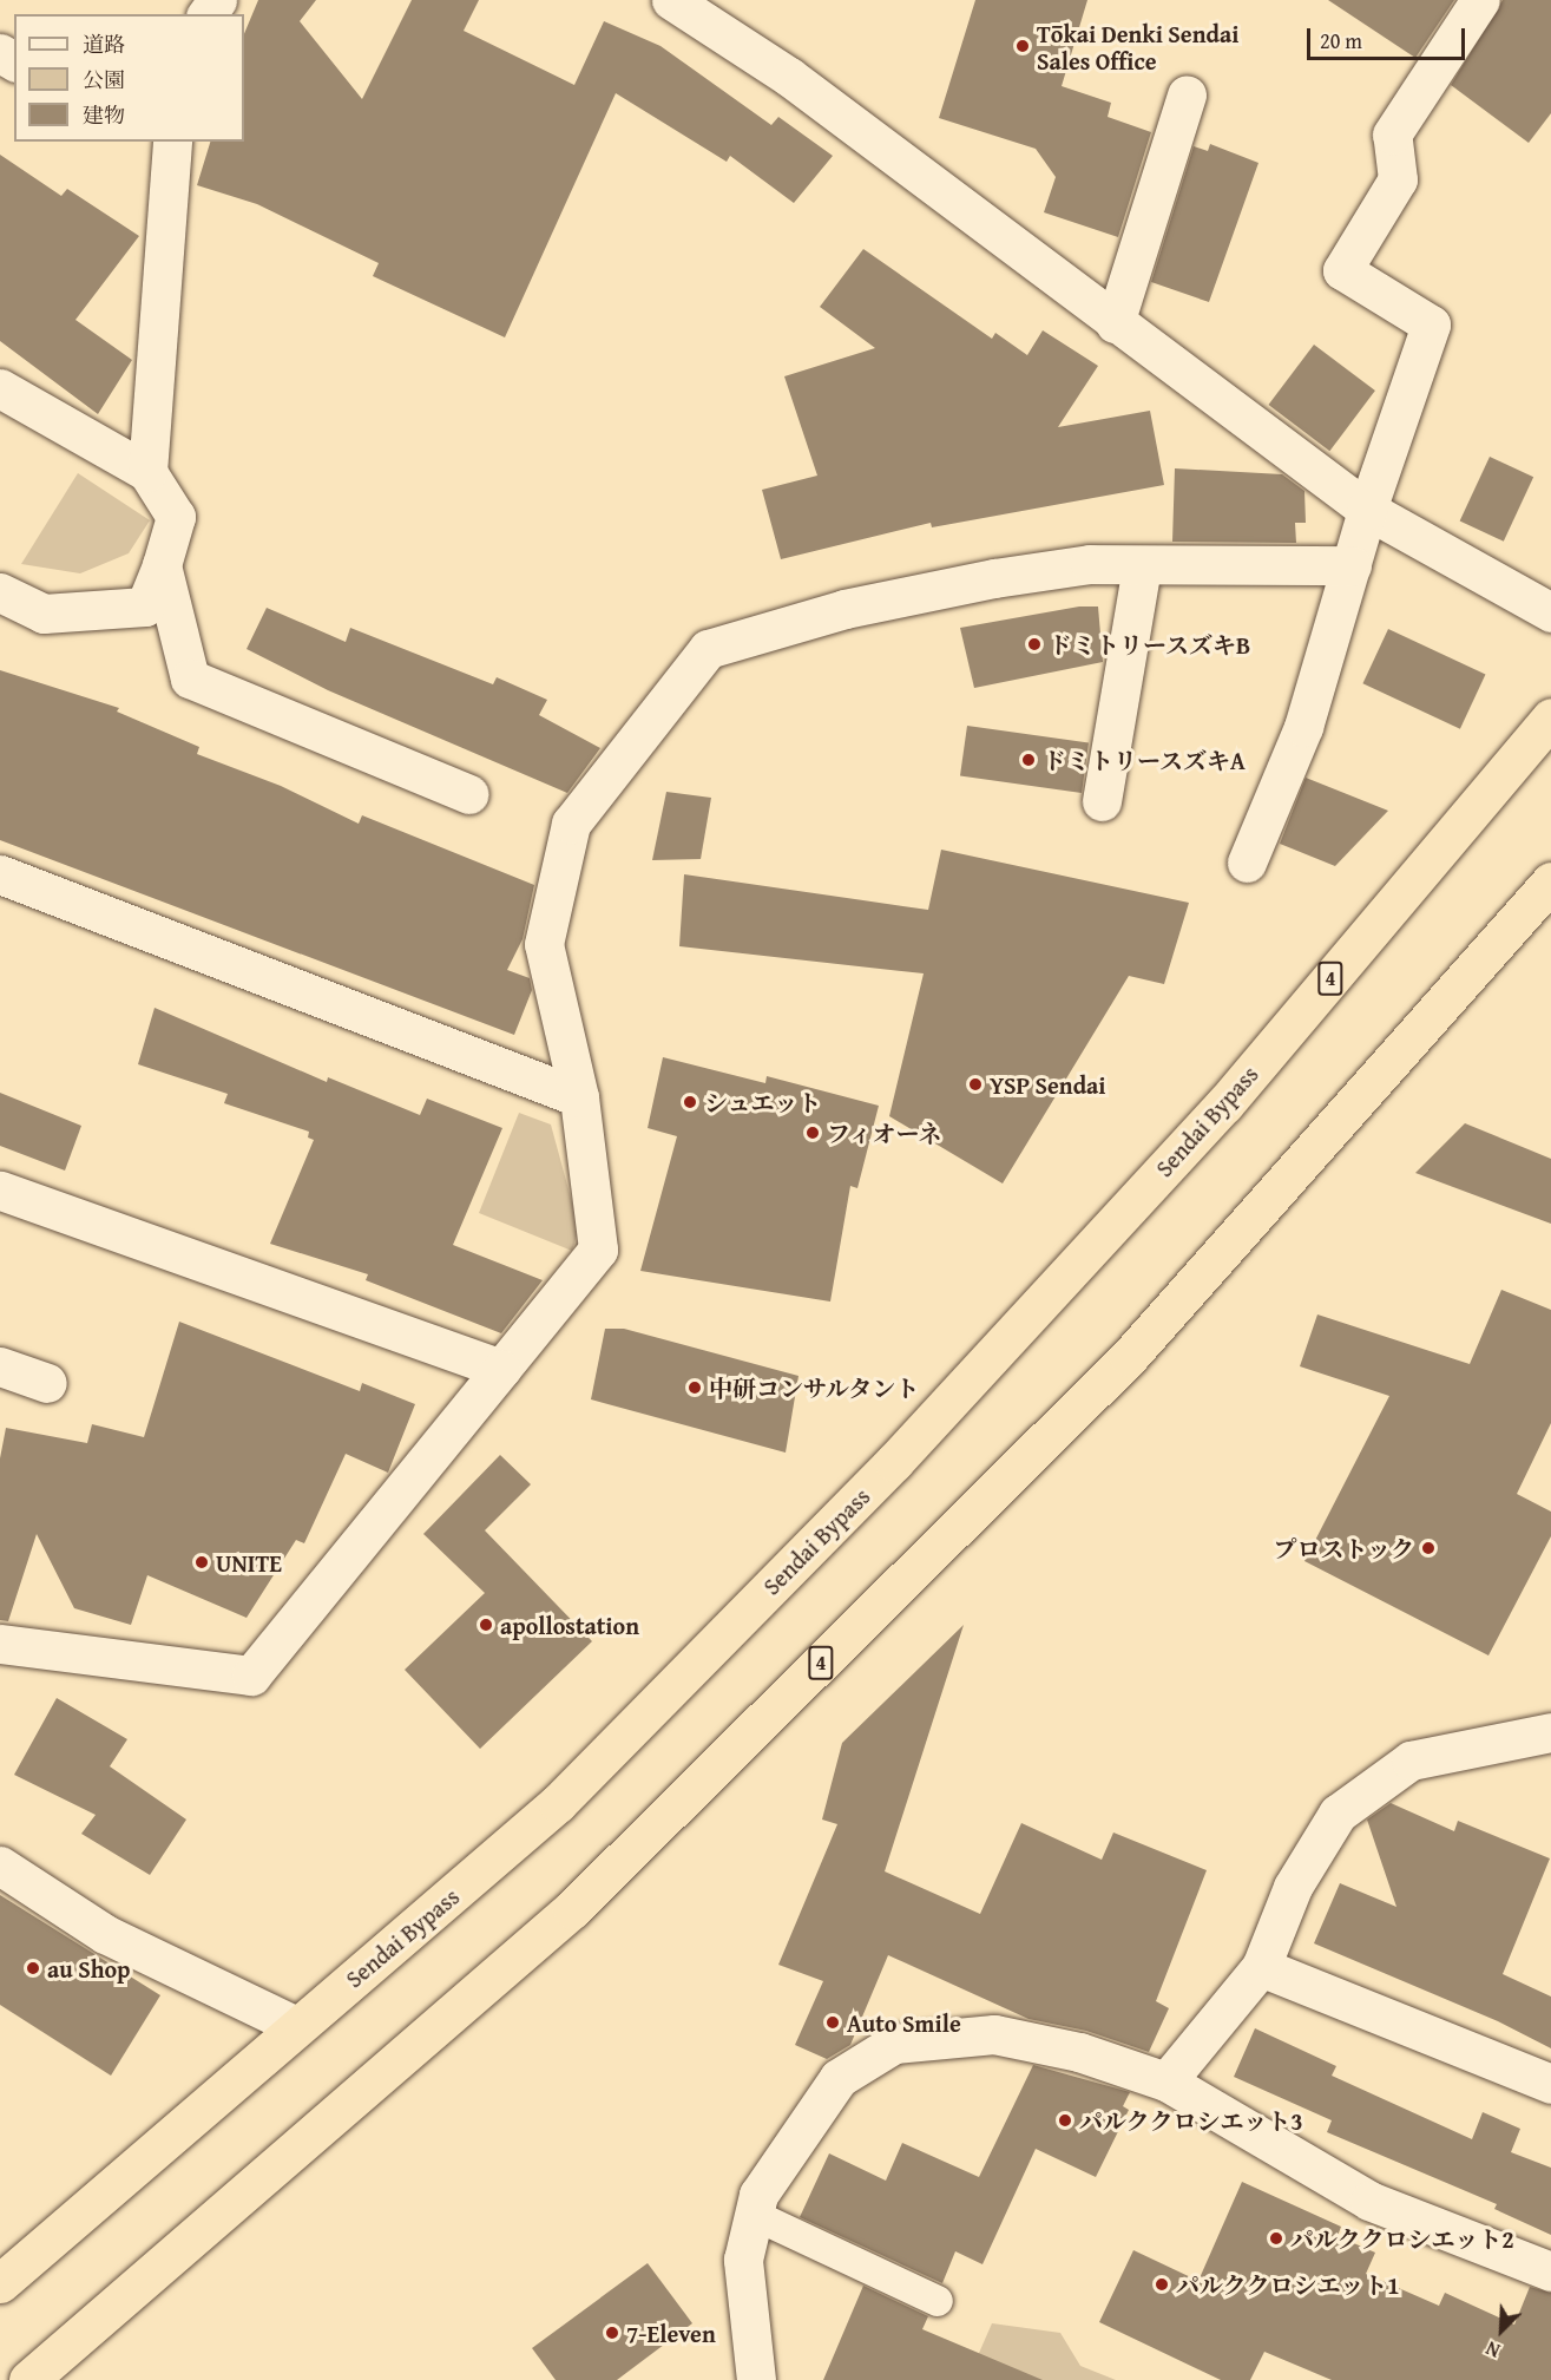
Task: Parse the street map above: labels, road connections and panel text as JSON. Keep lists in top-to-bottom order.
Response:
{
  "streets": {
    "highway": ["4", "Sendai Bypass"]
  },
  "places": [
    "Tōkai Denki Sendai Sales Office",
    "ドミトリースズキB",
    "ドミトリースズキA",
    "YSP Sendai",
    "シュエット",
    "フィオーネ",
    "中研コンサルタント",
    "プロストック",
    "UNITE",
    "apollostation",
    "au Shop",
    "Auto Smile",
    "パルククロシエット3",
    "パルククロシエット2",
    "パルククロシエット1",
    "7-Eleven"
  ],
  "legend": ["道路", "公園", "建物"],
  "scale_bar": "20 m",
  "north": "bottom left"
}
